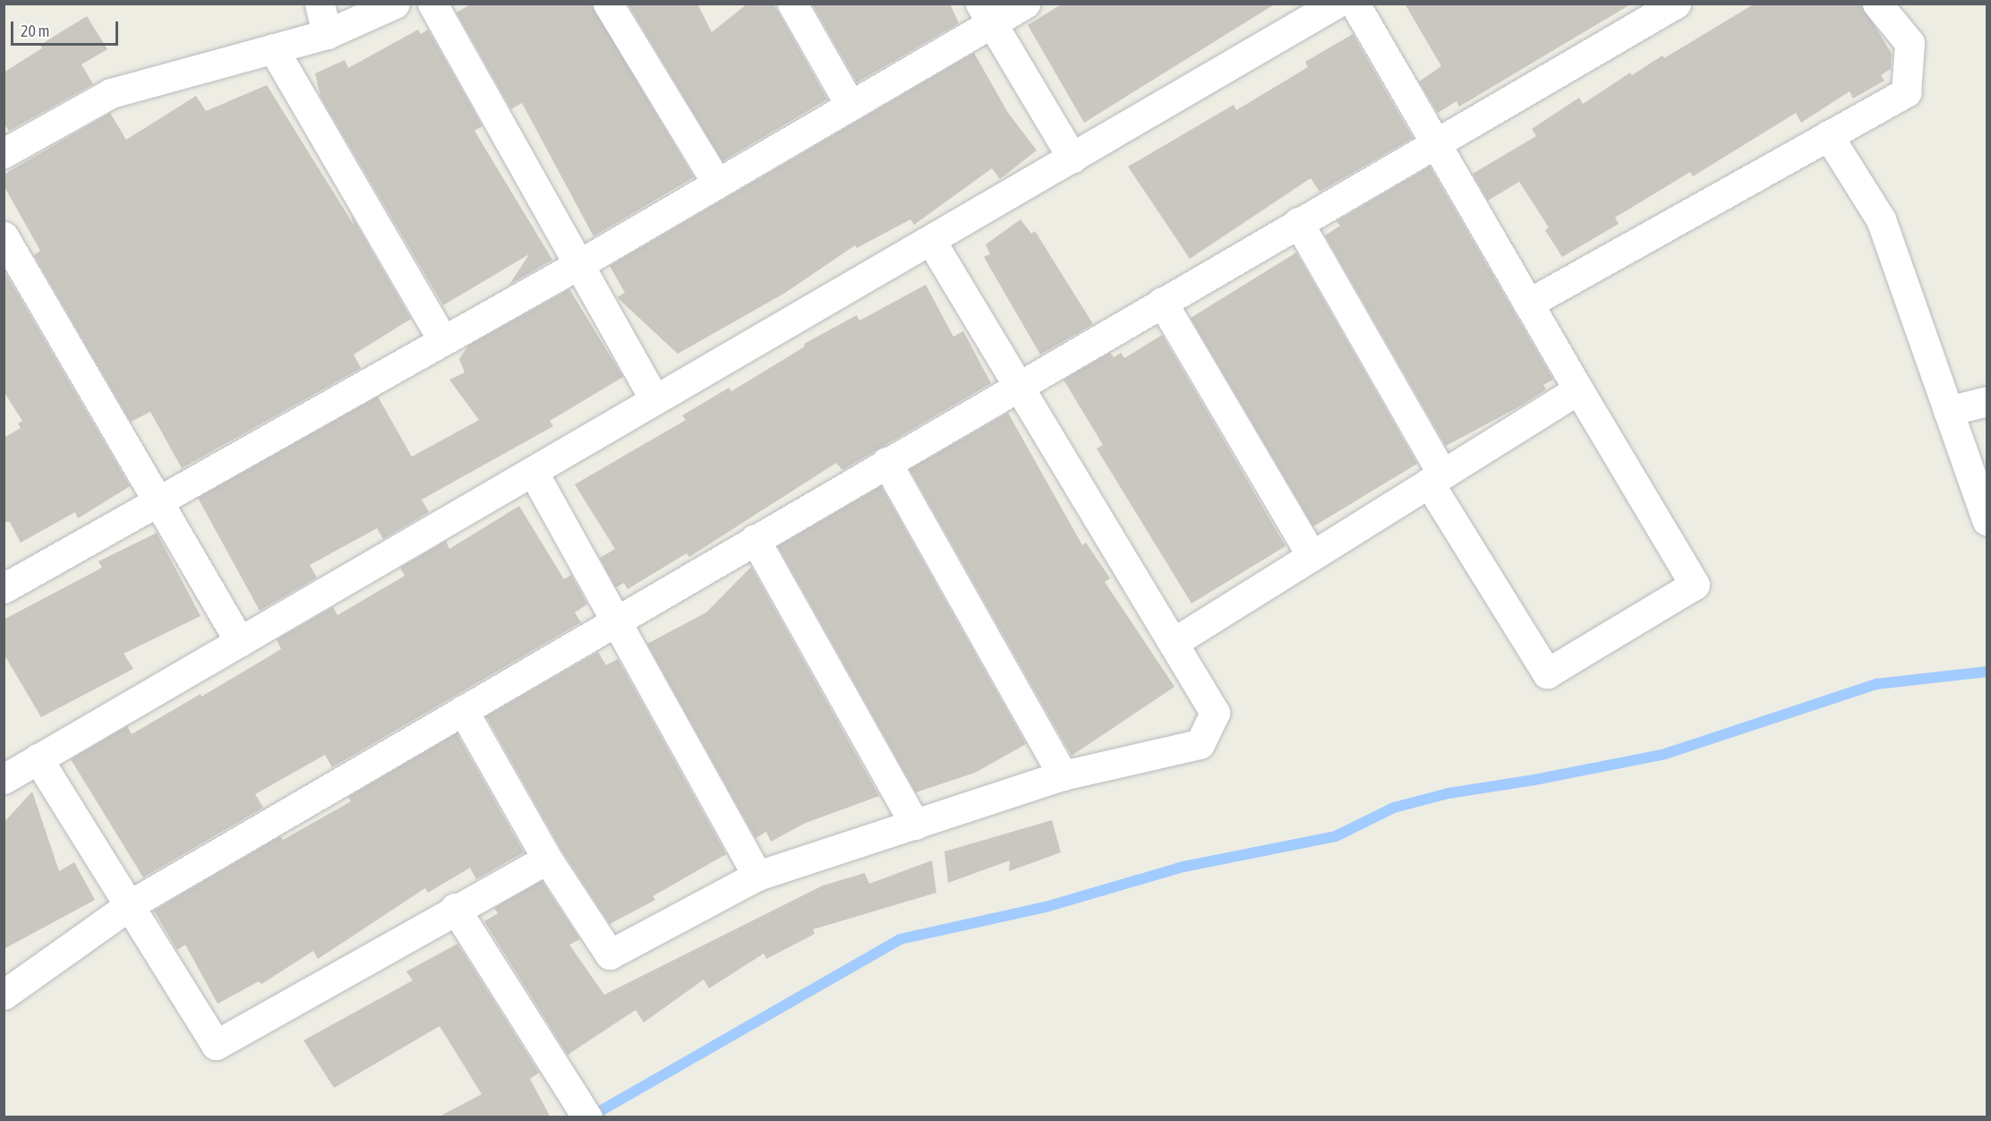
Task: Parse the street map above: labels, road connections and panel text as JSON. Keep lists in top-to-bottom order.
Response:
{
  "scale_bar": "20 m"
}
